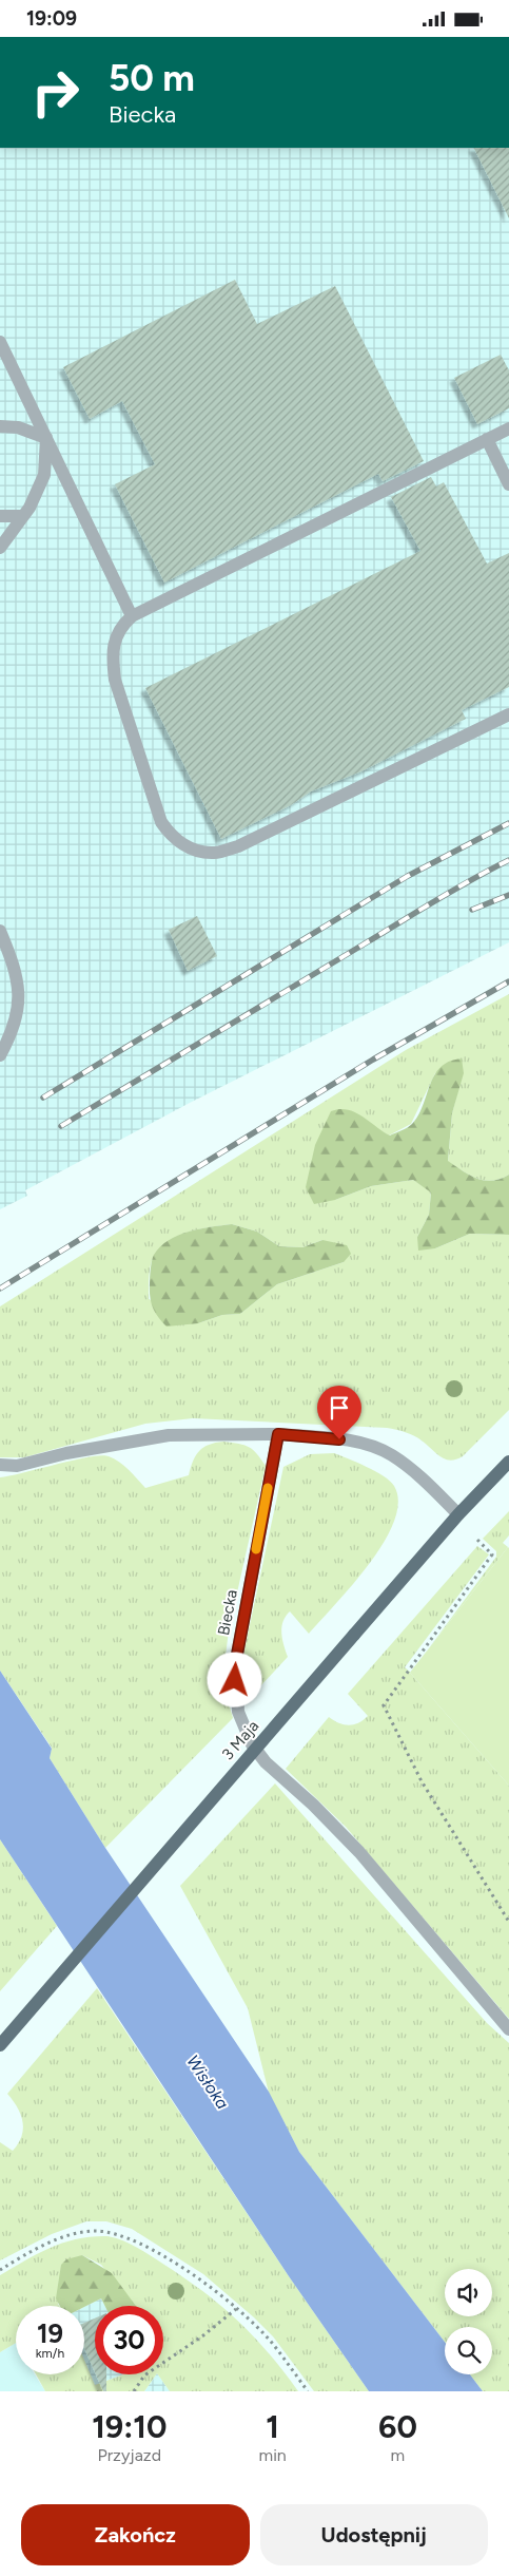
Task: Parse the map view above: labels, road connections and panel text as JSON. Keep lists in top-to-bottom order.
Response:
{
  "streets": {
    "main road": ["3 Maja"],
    "street": ["Biecka"]
  },
  "water": ["Wisłoka"],
  "page": {
    "status": "19:09",
    "turn": ["50 m", "Biecka"],
    "speed": "19 km/h",
    "limit": "30",
    "eta": [
      "19:10",
      "Przyjazd",
      "1",
      "min",
      "60",
      "m"
    ],
    "buttons": ["Zakończ", "Udostępnij"]
  }
}
